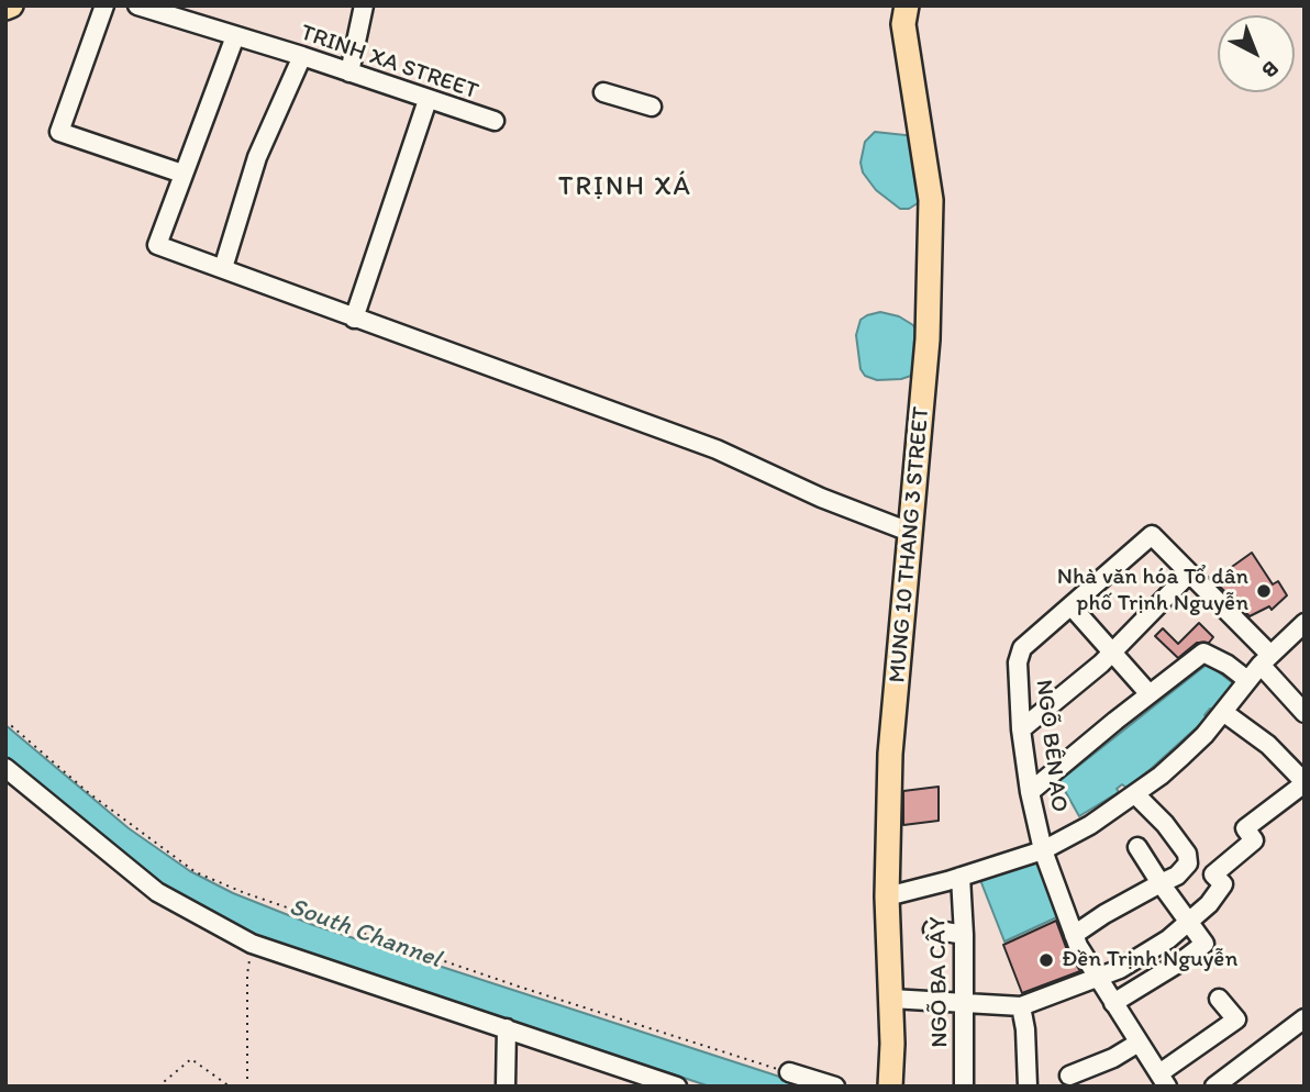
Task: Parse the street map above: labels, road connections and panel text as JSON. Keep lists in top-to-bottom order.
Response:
{
  "streets": {
    "main road": ["MUNG 10 THANG 3 STREET"],
    "street": ["TRINH XA STREET", "NGÕ BÊN AO", "NGÕ BA CÂY"]
  },
  "districts": ["TRỊNH XÁ"],
  "water": ["South Channel"],
  "places": ["Nhà văn hóa Tổ dân phố Trịnh Nguyễn", "Đền Trịnh Nguyễn"],
  "north": "bottom right"
}
